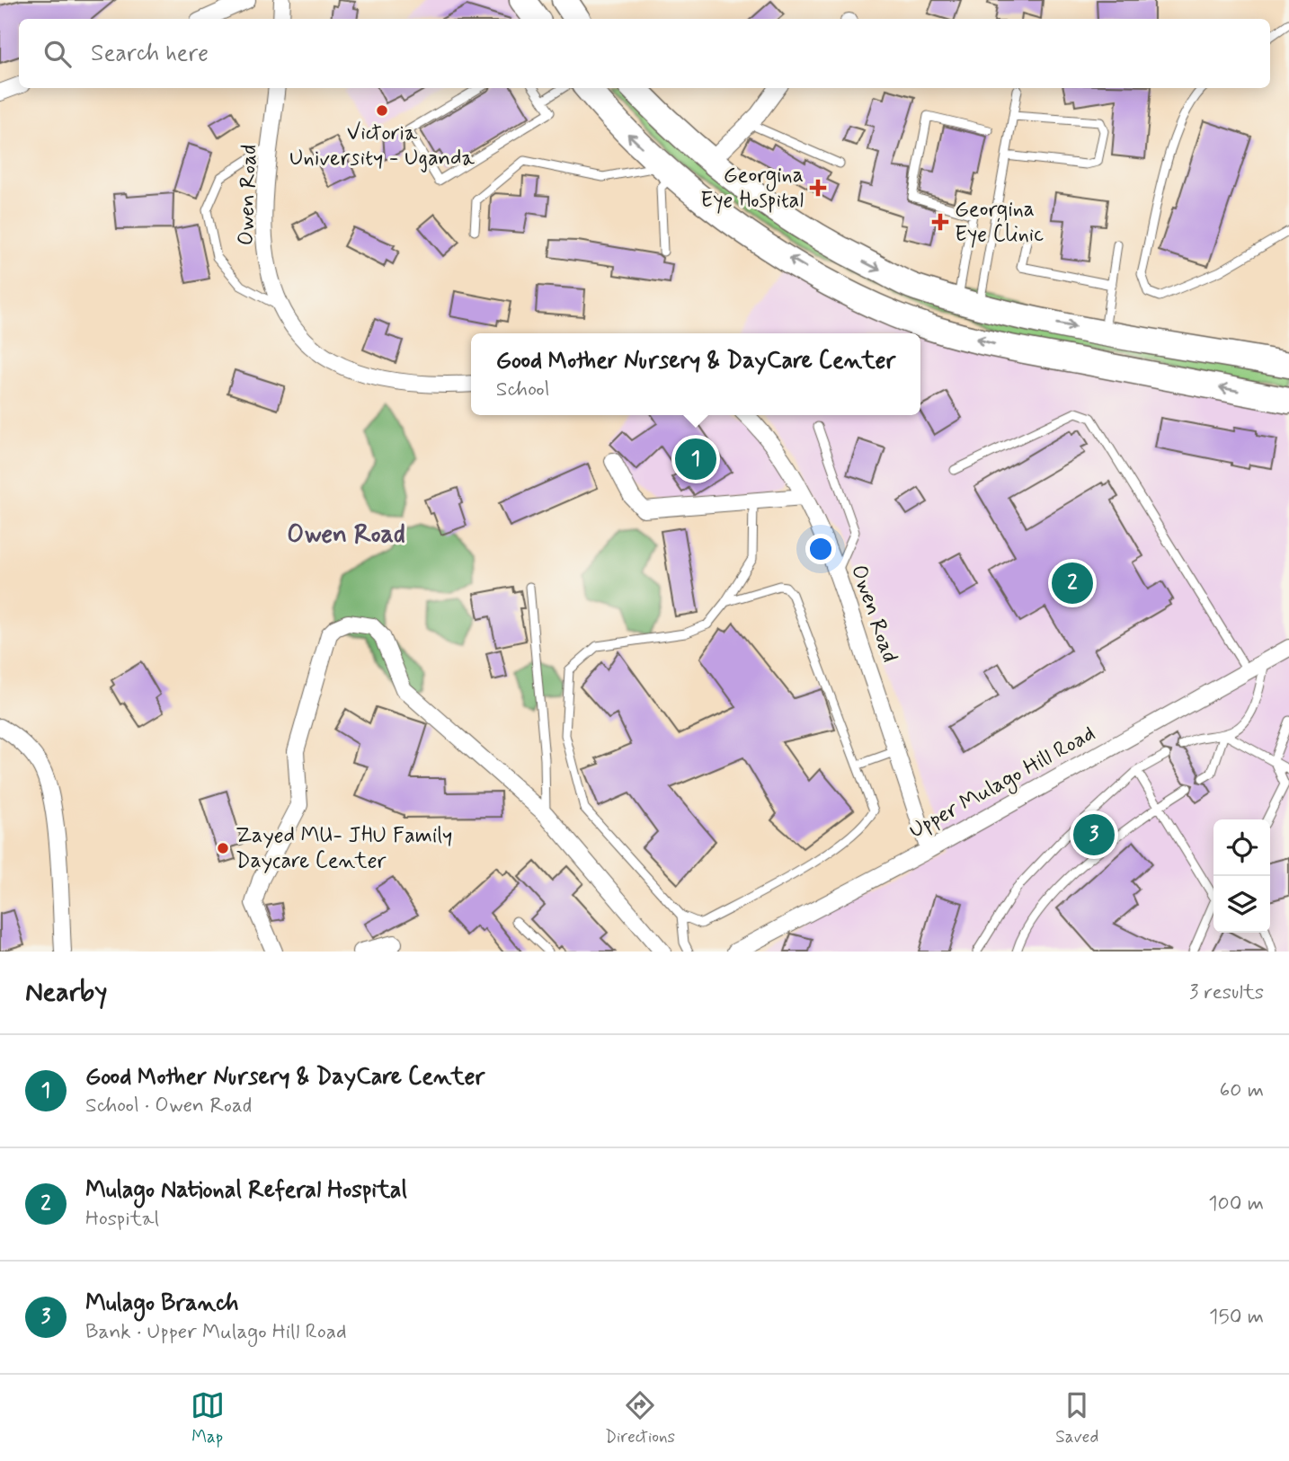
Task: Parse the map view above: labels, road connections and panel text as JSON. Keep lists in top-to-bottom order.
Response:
{
  "streets": {
    "street": ["Owen Road", "Upper Mulago Hill Road"]
  },
  "crossings": [
    ["Owen Road", "Upper Mulago Hill Road"]
  ],
  "districts": ["Owen Road"],
  "places": {
    "other": ["Victoria University - Uganda", "Zayed MU- JHU Family Daycare Center"],
    "health": ["Georgina Eye Hospital", "Georgina Eye Clinic"]
  },
  "page": {
    "search": "Search here",
    "popup": ["Good Mother Nursery & DayCare Center", "School"],
    "pins": ["1", "2", "3"],
    "heading": ["Nearby", "3 results"],
    "list": [
      {
        "mark": "1",
        "name": "Good Mother Nursery & DayCare Center",
        "note": "School · Owen Road",
        "value": "60 m"
      },
      {
        "mark": "2",
        "name": "Mulago National Referal Hospital",
        "note": "Hospital",
        "value": "100 m"
      },
      {
        "mark": "3",
        "name": "Mulago Branch",
        "note": "Bank · Upper Mulago Hill Road",
        "value": "150 m"
      }
    ],
    "nav": ["Map", "Directions", "Saved"]
  }
}
